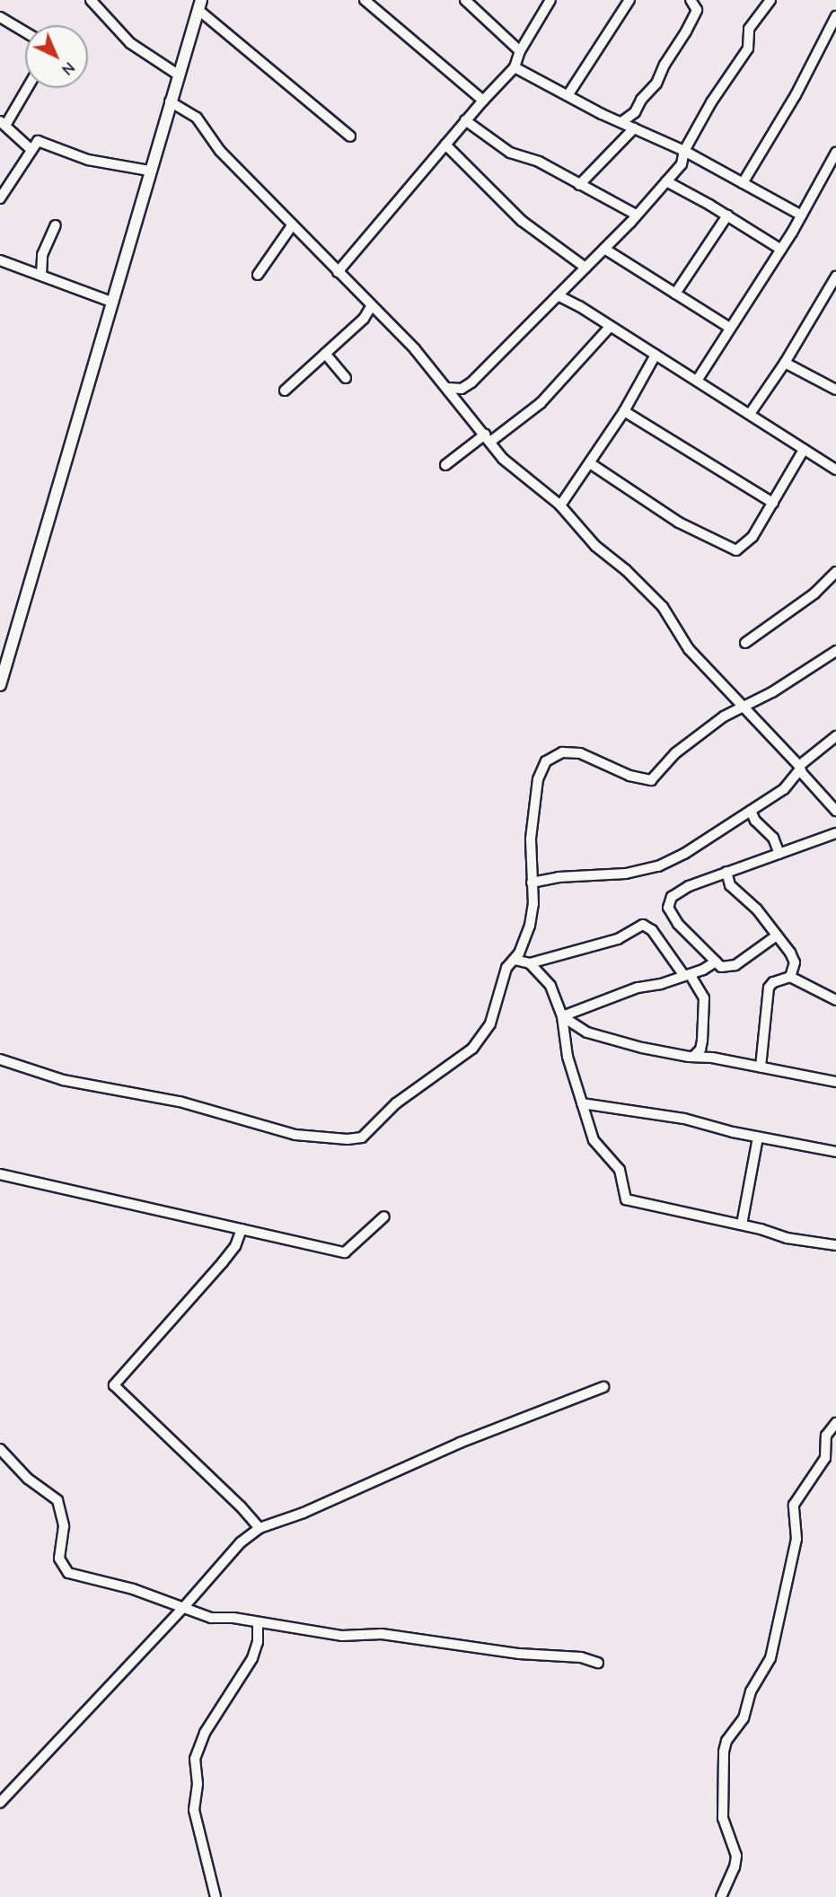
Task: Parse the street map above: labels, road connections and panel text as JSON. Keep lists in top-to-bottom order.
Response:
{
  "north": "bottom right"
}
